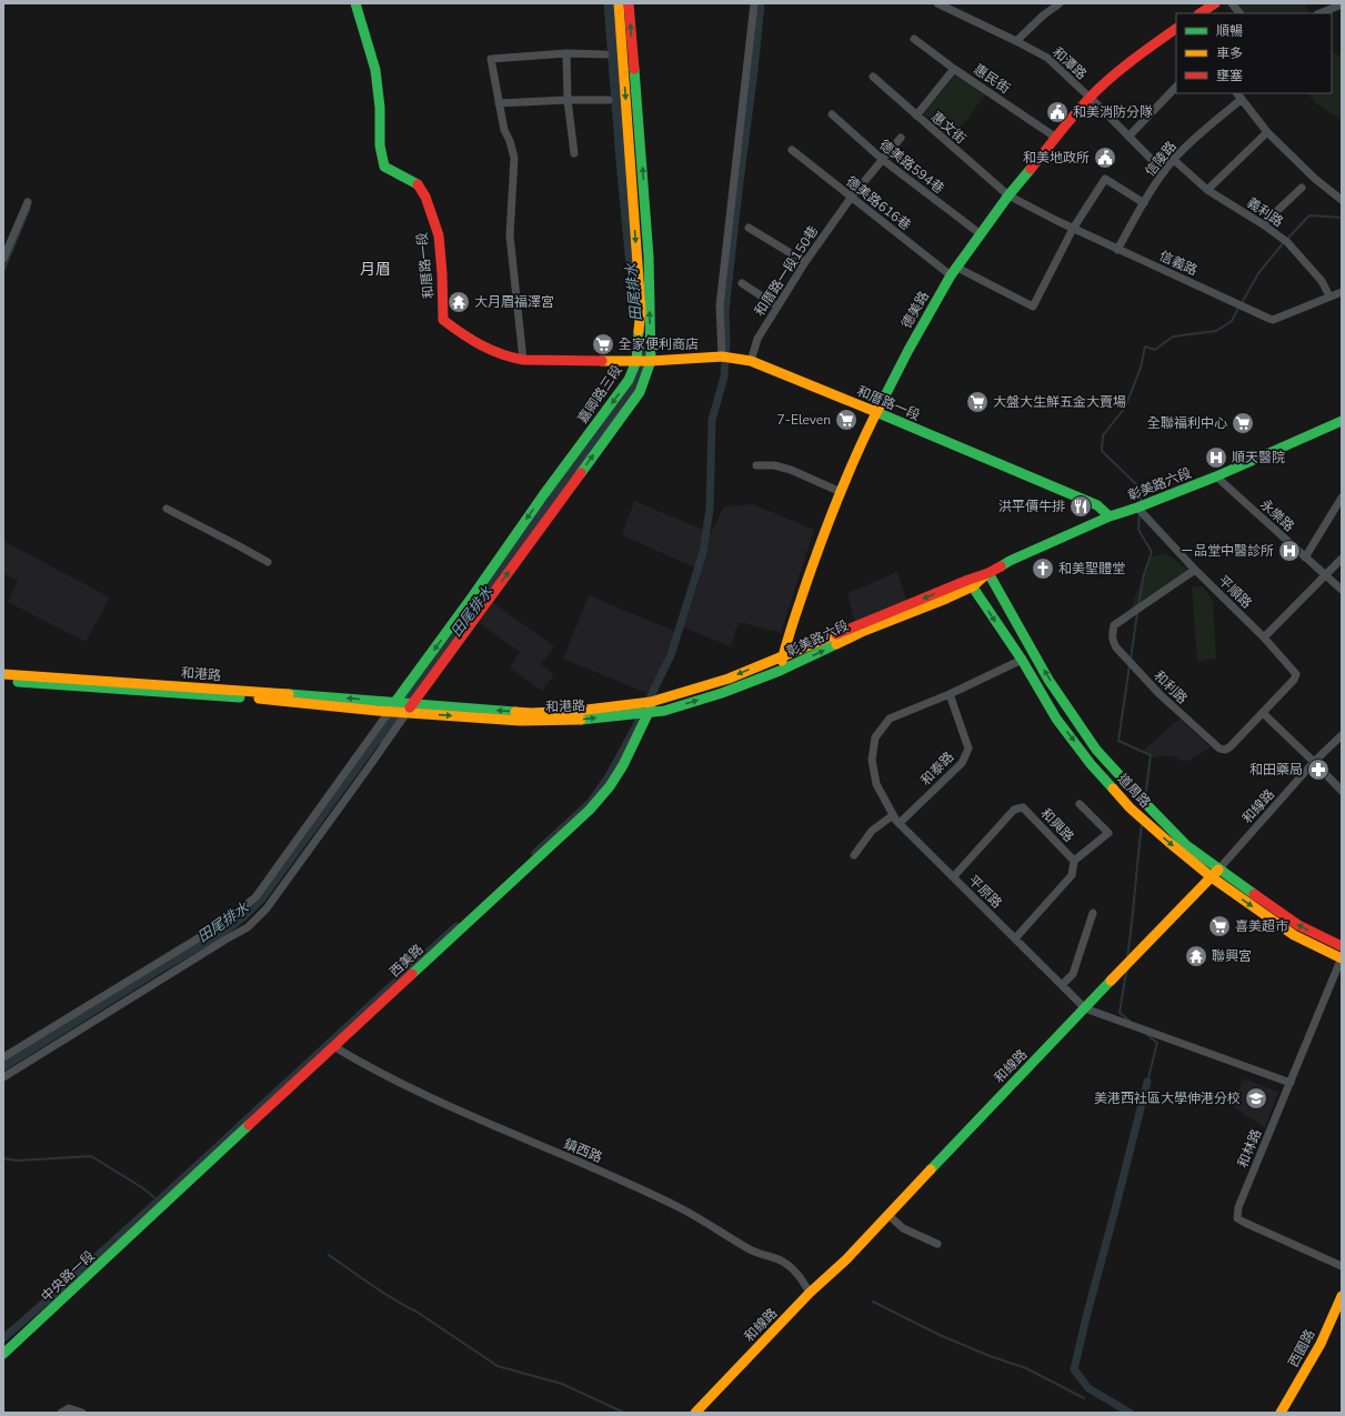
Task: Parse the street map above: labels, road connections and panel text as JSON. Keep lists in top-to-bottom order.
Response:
{
  "streets": {
    "street": [
      "和潭路",
      "惠民街",
      "惠文街",
      "信陵路",
      "德美路594巷",
      "德美路616巷",
      "義利路",
      "信義路",
      "和厝路一段",
      "和厝路一段150巷",
      "德美路",
      "嘉卿路三段",
      "彰美路六段",
      "永樂路",
      "平順路",
      "和港路",
      "和利路",
      "和泰路",
      "道周路",
      "和線路",
      "和興路",
      "平原路",
      "西美路",
      "和林路",
      "鎮西路",
      "中央路一段",
      "西園路"
    ]
  },
  "crossings": [
    ["和潭路", "信陵路"],
    ["和潭路", "德美路"],
    ["惠民街", "德美路"],
    ["惠文街", "信義路"],
    ["惠文街", "德美路"],
    ["信陵路", "義利路"],
    ["信陵路", "信義路"],
    ["德美路594巷", "和厝路一段150巷"],
    ["德美路594巷", "德美路"],
    ["德美路616巷", "信義路"],
    ["德美路616巷", "和厝路一段150巷"],
    ["德美路616巷", "德美路"],
    ["義利路", "信義路"],
    ["信義路", "德美路"],
    ["和厝路一段", "和厝路一段150巷"],
    ["和厝路一段", "德美路"],
    ["和厝路一段", "嘉卿路三段"],
    ["和厝路一段", "彰美路六段"],
    ["德美路", "彰美路六段"],
    ["嘉卿路三段", "和港路"],
    ["彰美路六段", "永樂路"],
    ["彰美路六段", "平順路"],
    ["彰美路六段", "和港路"],
    ["彰美路六段", "道周路"],
    ["彰美路六段", "西美路"],
    ["平順路", "和利路"],
    ["和港路", "西美路"],
    ["和泰路", "平原路"],
    ["道周路", "和線路"],
    ["道周路", "平原路"],
    ["道周路", "和林路"],
    ["和線路", "平原路"],
    ["和線路", "鎮西路"],
    ["和興路", "平原路"],
    ["平原路", "和林路"],
    ["西美路", "鎮西路"],
    ["西美路", "中央路一段"]
  ],
  "districts": ["月眉"],
  "water": ["田尾排水"],
  "places": {
    "public building": ["和美消防分隊", "和美地政所"],
    "temple": ["大月眉福澤宮", "聯興宮"],
    "supermarket": [
      "全家便利商店",
      "大盤大生鮮五金大賣場",
      "7-Eleven",
      "全聯福利中心",
      "喜美超市"
    ],
    "hospital": ["順天醫院", "ㄧ品堂中醫診所"],
    "restaurant": ["洪平價牛排"],
    "church": ["和美聖體堂"],
    "pharmacy": ["和田藥局"],
    "school or university": ["美港西社區大學伸港分校"]
  },
  "legend": ["順暢", "車多", "壅塞"]
}
